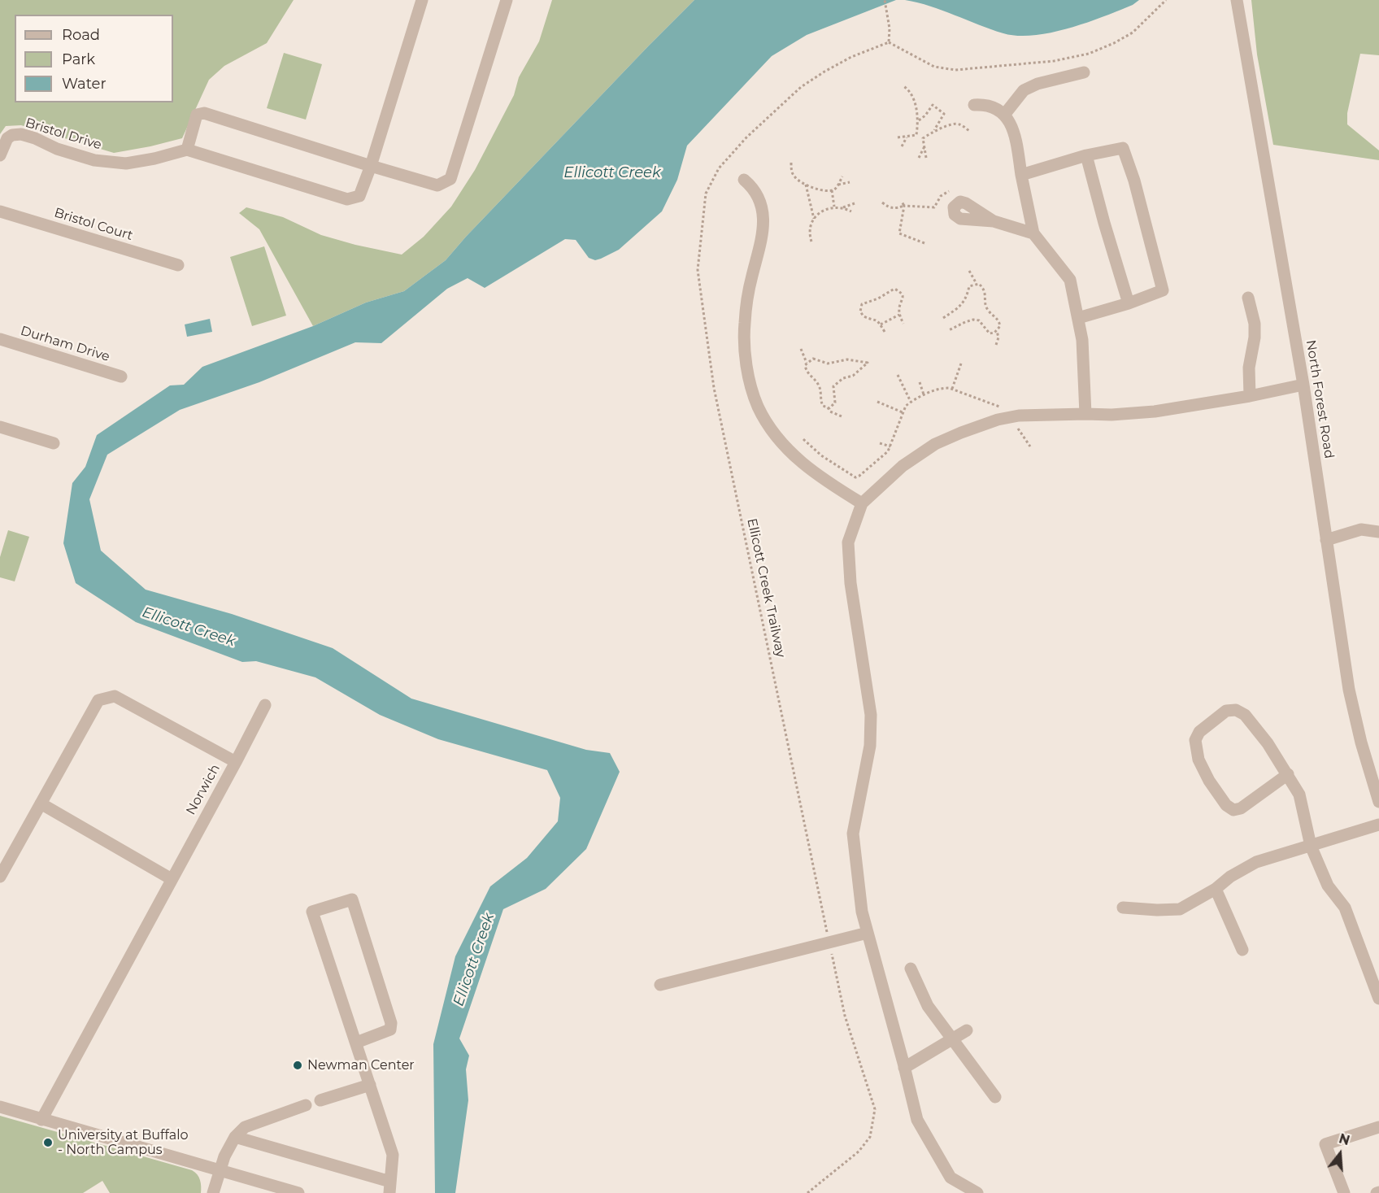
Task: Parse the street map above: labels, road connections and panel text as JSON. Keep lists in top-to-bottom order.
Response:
{
  "streets": {
    "street": [
      "Bristol Drive",
      "Bristol Court",
      "Durham Drive",
      "North Forest Road",
      "Norwich"
    ],
    "path": ["Ellicott Creek Trailway"]
  },
  "water": ["Ellicott Creek"],
  "places": ["Newman Center", "University at Buffalo - North Campus"],
  "legend": ["Road", "Park", "Water"],
  "north": "top"
}
